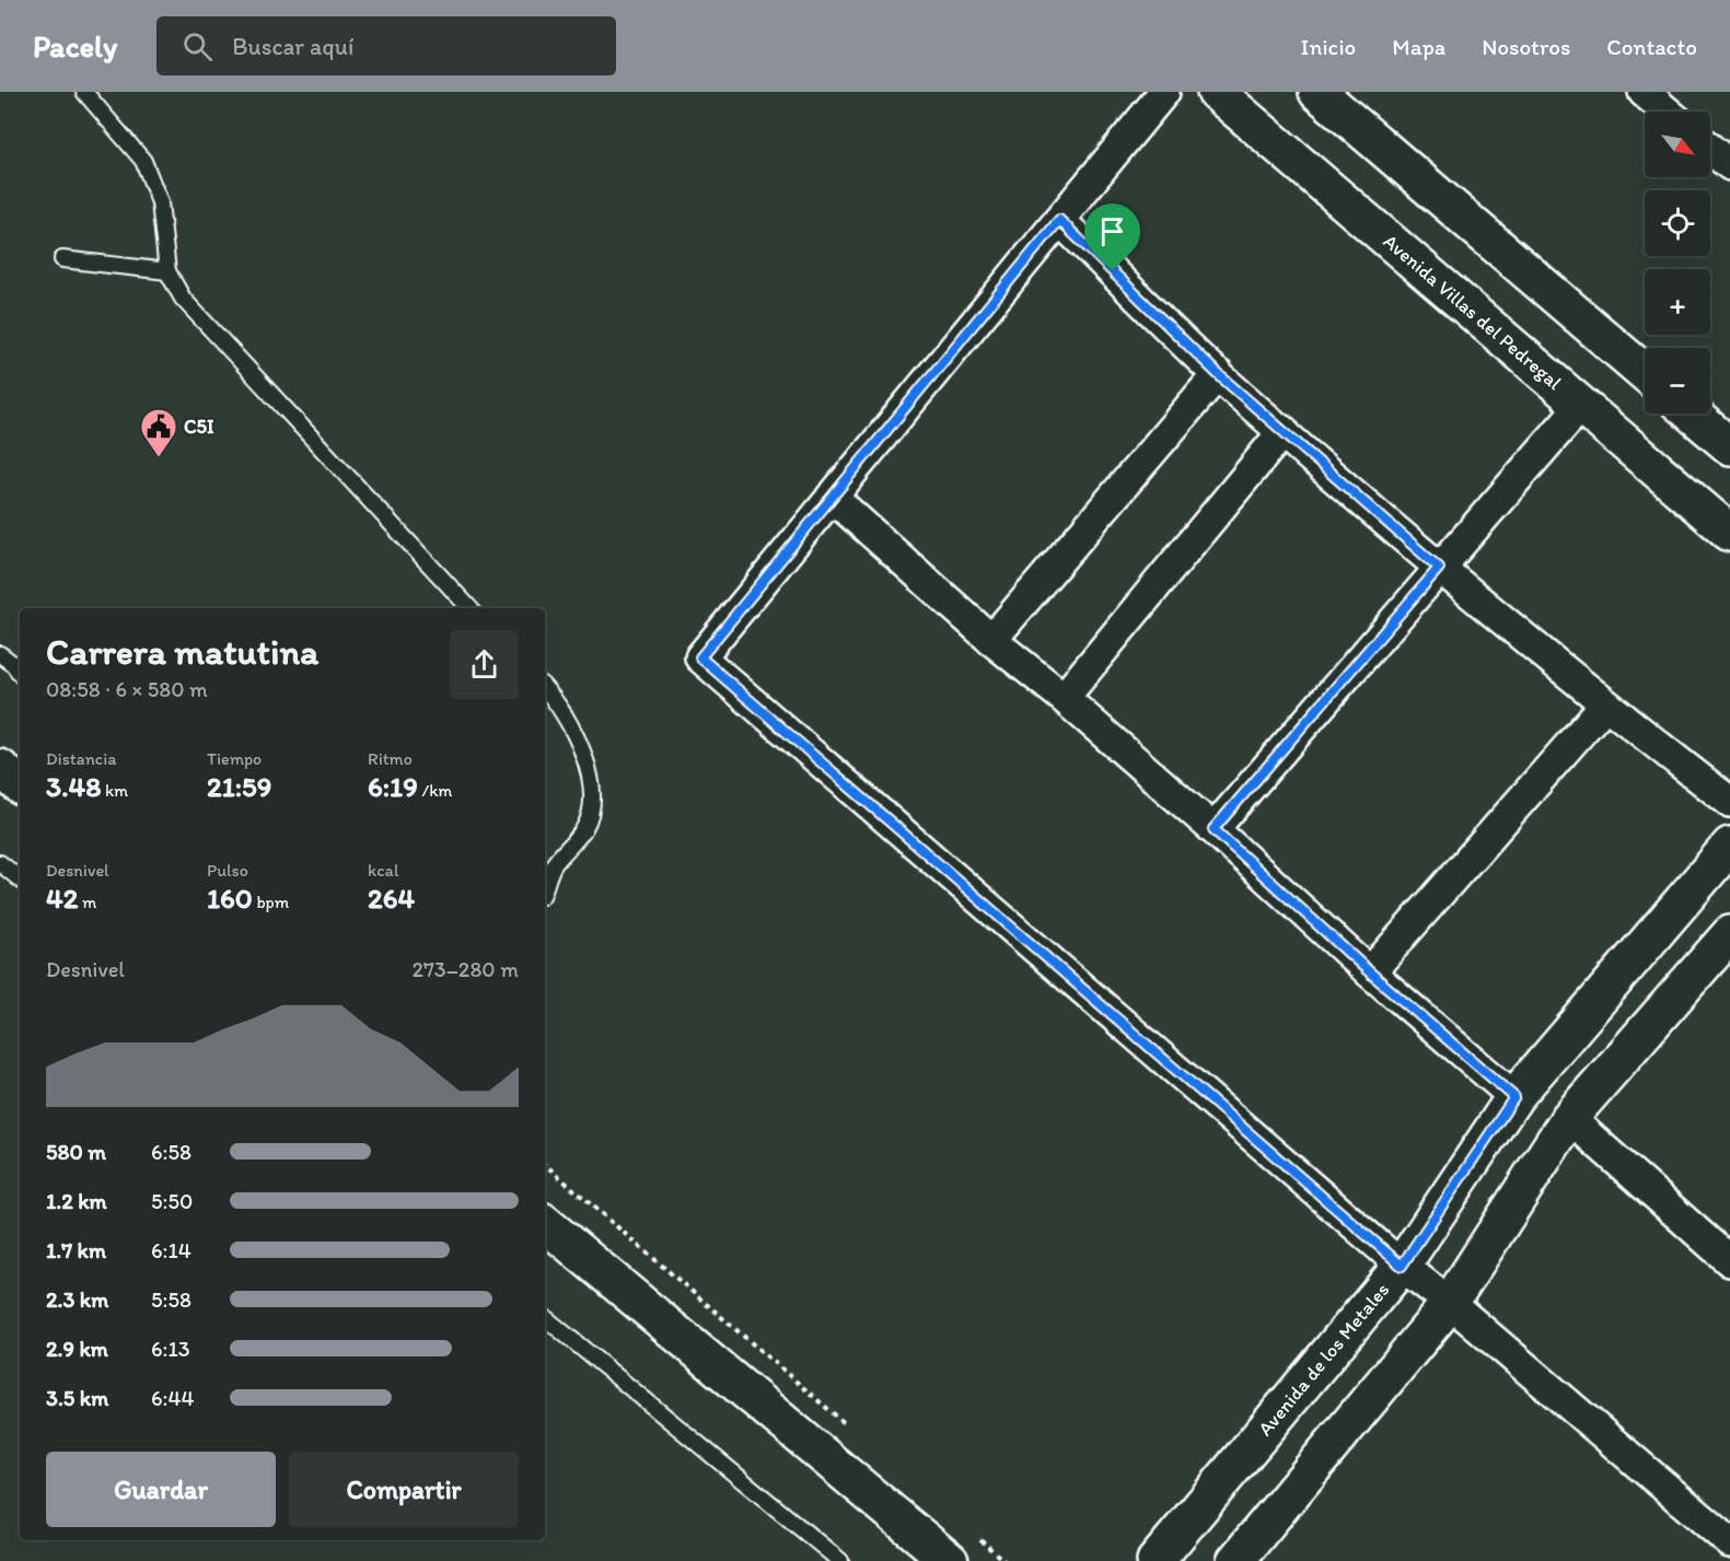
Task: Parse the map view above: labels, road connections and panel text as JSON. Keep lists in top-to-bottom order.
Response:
{
  "streets": {
    "street": ["Avenida Villas del Pedregal", "Avenida de los Metales"]
  },
  "places": {
    "public building": ["C5I"]
  },
  "north": "bottom right",
  "page": {
    "header": "Pacely",
    "search": "Buscar aquí",
    "nav": [
      "Inicio",
      "Mapa",
      "Nosotros",
      "Contacto"
    ],
    "map_buttons": ["+", "−"],
    "heading": ["Carrera matutina", "08:58 · 6 × 580 m"],
    "stats": [
      ["Distancia", "3.48 km"],
      ["Tiempo", "21:59"],
      ["Ritmo", "6:19 /km"],
      ["Desnivel", "42 m"],
      ["Pulso", "160 bpm"],
      ["kcal", "264"]
    ],
    "chart": ["Desnivel", "273–280 m"],
    "list": [
      {
        "name": "580 m",
        "note": "6:58"
      },
      {
        "name": "1.2 km",
        "note": "5:50"
      },
      {
        "name": "1.7 km",
        "note": "6:14"
      },
      {
        "name": "2.3 km",
        "note": "5:58"
      },
      {
        "name": "2.9 km",
        "note": "6:13"
      },
      {
        "name": "3.5 km",
        "note": "6:44"
      }
    ],
    "buttons": ["Guardar", "Compartir"]
  }
}
